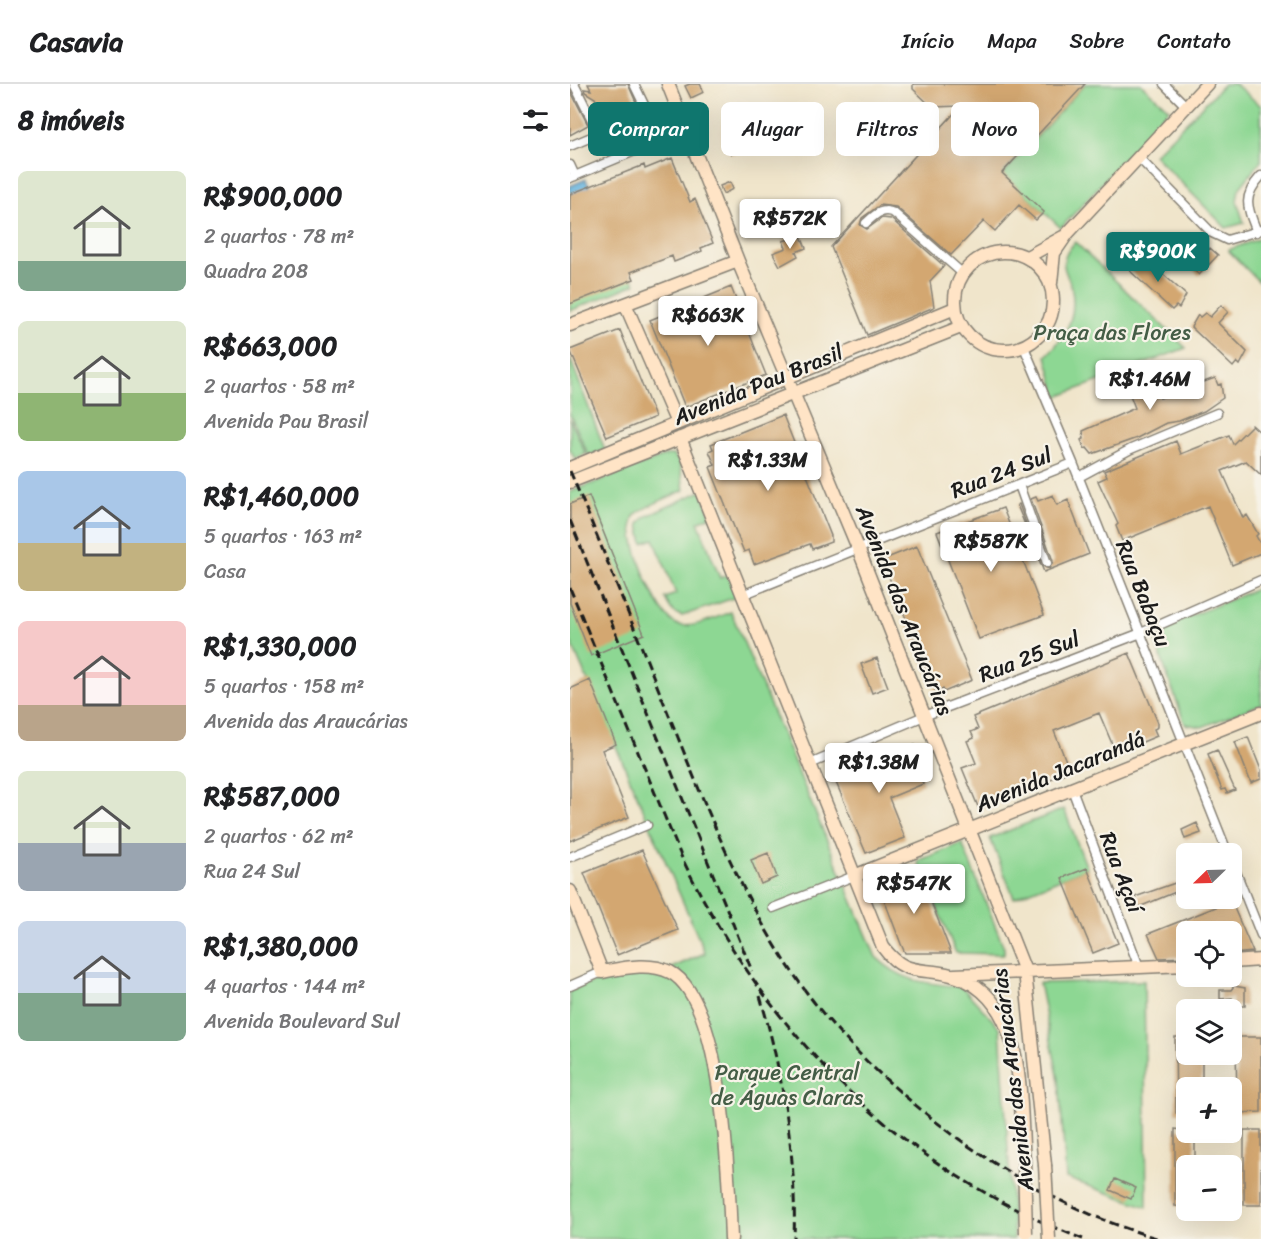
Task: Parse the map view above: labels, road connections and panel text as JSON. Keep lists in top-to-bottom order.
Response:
{
  "streets": {
    "street": [
      "Avenida Pau Brasil",
      "Rua 24 Sul",
      "Rua Babaçu",
      "Avenida das Araucárias",
      "Rua 25 Sul",
      "Avenida Jacarandá",
      "Rua Açaí"
    ]
  },
  "crossings": [
    ["Avenida Pau Brasil", "Rua Babaçu"],
    ["Avenida Pau Brasil", "Avenida das Araucárias"],
    ["Rua 24 Sul", "Rua Babaçu"],
    ["Rua 24 Sul", "Avenida das Araucárias"],
    ["Rua Babaçu", "Rua 25 Sul"],
    ["Rua Babaçu", "Avenida Jacarandá"],
    ["Avenida das Araucárias", "Rua 25 Sul"],
    ["Avenida das Araucárias", "Avenida Jacarandá"],
    ["Avenida Jacarandá", "Rua Açaí"]
  ],
  "parks": ["Praça das Flores", "Parque Central de Águas Claras"],
  "north": "bottom left",
  "page": {
    "header": "Casavia",
    "nav": [
      "Início",
      "Mapa",
      "Sobre",
      "Contato"
    ],
    "heading": "8 imóveis",
    "chip": [
      "Comprar",
      "Alugar",
      "Filtros",
      "Novo"
    ],
    "list": [
      {
        "name": "R$900,000",
        "note": "2 quartos · 78 m² · Quadra 208"
      },
      {
        "name": "R$663,000",
        "note": "2 quartos · 58 m² · Avenida Pau Brasil"
      },
      {
        "name": "R$1,460,000",
        "note": "5 quartos · 163 m² · Casa"
      },
      {
        "name": "R$1,330,000",
        "note": "5 quartos · 158 m² · Avenida das Araucárias"
      },
      {
        "name": "R$587,000",
        "note": "2 quartos · 62 m² · Rua 24 Sul"
      },
      {
        "name": "R$1,380,000",
        "note": "4 quartos · 144 m² · Avenida Boulevard Sul"
      }
    ],
    "price": [
      "R$572K",
      "R$900K",
      "R$663K",
      "R$1.46M",
      "R$1.33M",
      "R$587K",
      "R$1.38M",
      "R$547K"
    ],
    "map_buttons": ["+", "−"]
  }
}
